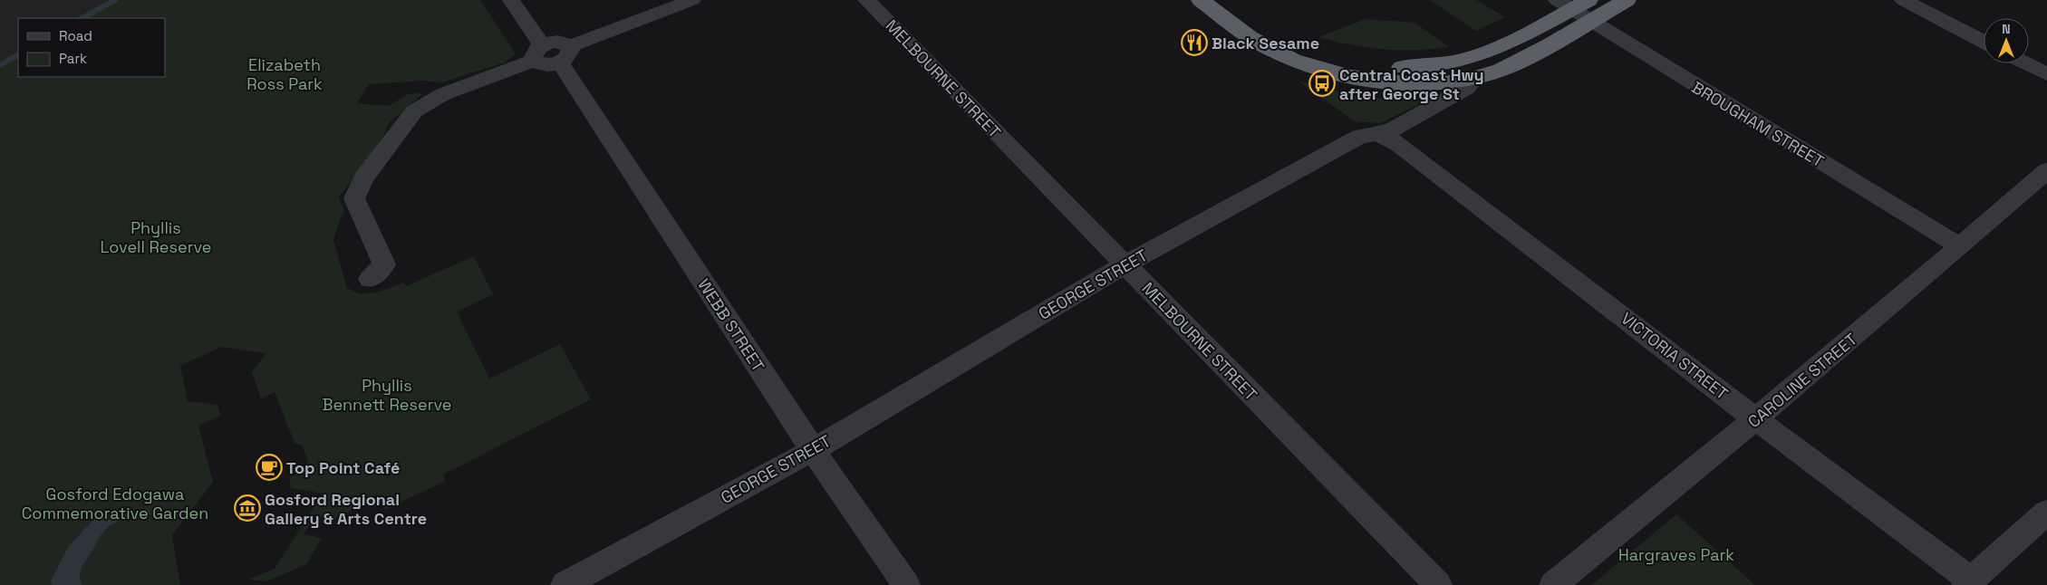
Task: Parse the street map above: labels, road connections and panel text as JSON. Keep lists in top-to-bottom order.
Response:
{
  "streets": {
    "highway": ["GEORGE STREET"],
    "street": [
      "MELBOURNE STREET",
      "BROUGHAM STREET",
      "WEBB STREET",
      "VICTORIA STREET",
      "CAROLINE STREET"
    ]
  },
  "crossings": [
    ["MELBOURNE STREET", "GEORGE STREET"],
    ["BROUGHAM STREET", "GEORGE STREET"],
    ["BROUGHAM STREET", "CAROLINE STREET"],
    ["GEORGE STREET", "WEBB STREET"],
    ["GEORGE STREET", "VICTORIA STREET"],
    ["VICTORIA STREET", "CAROLINE STREET"]
  ],
  "parks": [
    "Elizabeth Ross Park",
    "Phyllis Lovell Reserve",
    "Phyllis Bennett Reserve",
    "Gosford Edogawa Commemorative Garden",
    "Hargraves Park"
  ],
  "places": {
    "restaurant": ["Black Sesame"],
    "bus stop": ["Central Coast Hwy after George St"],
    "cafe": ["Top Point Café"],
    "museum": ["Gosford Regional Gallery & Arts Centre"]
  },
  "legend": ["Road", "Park"],
  "north": "top"
}
